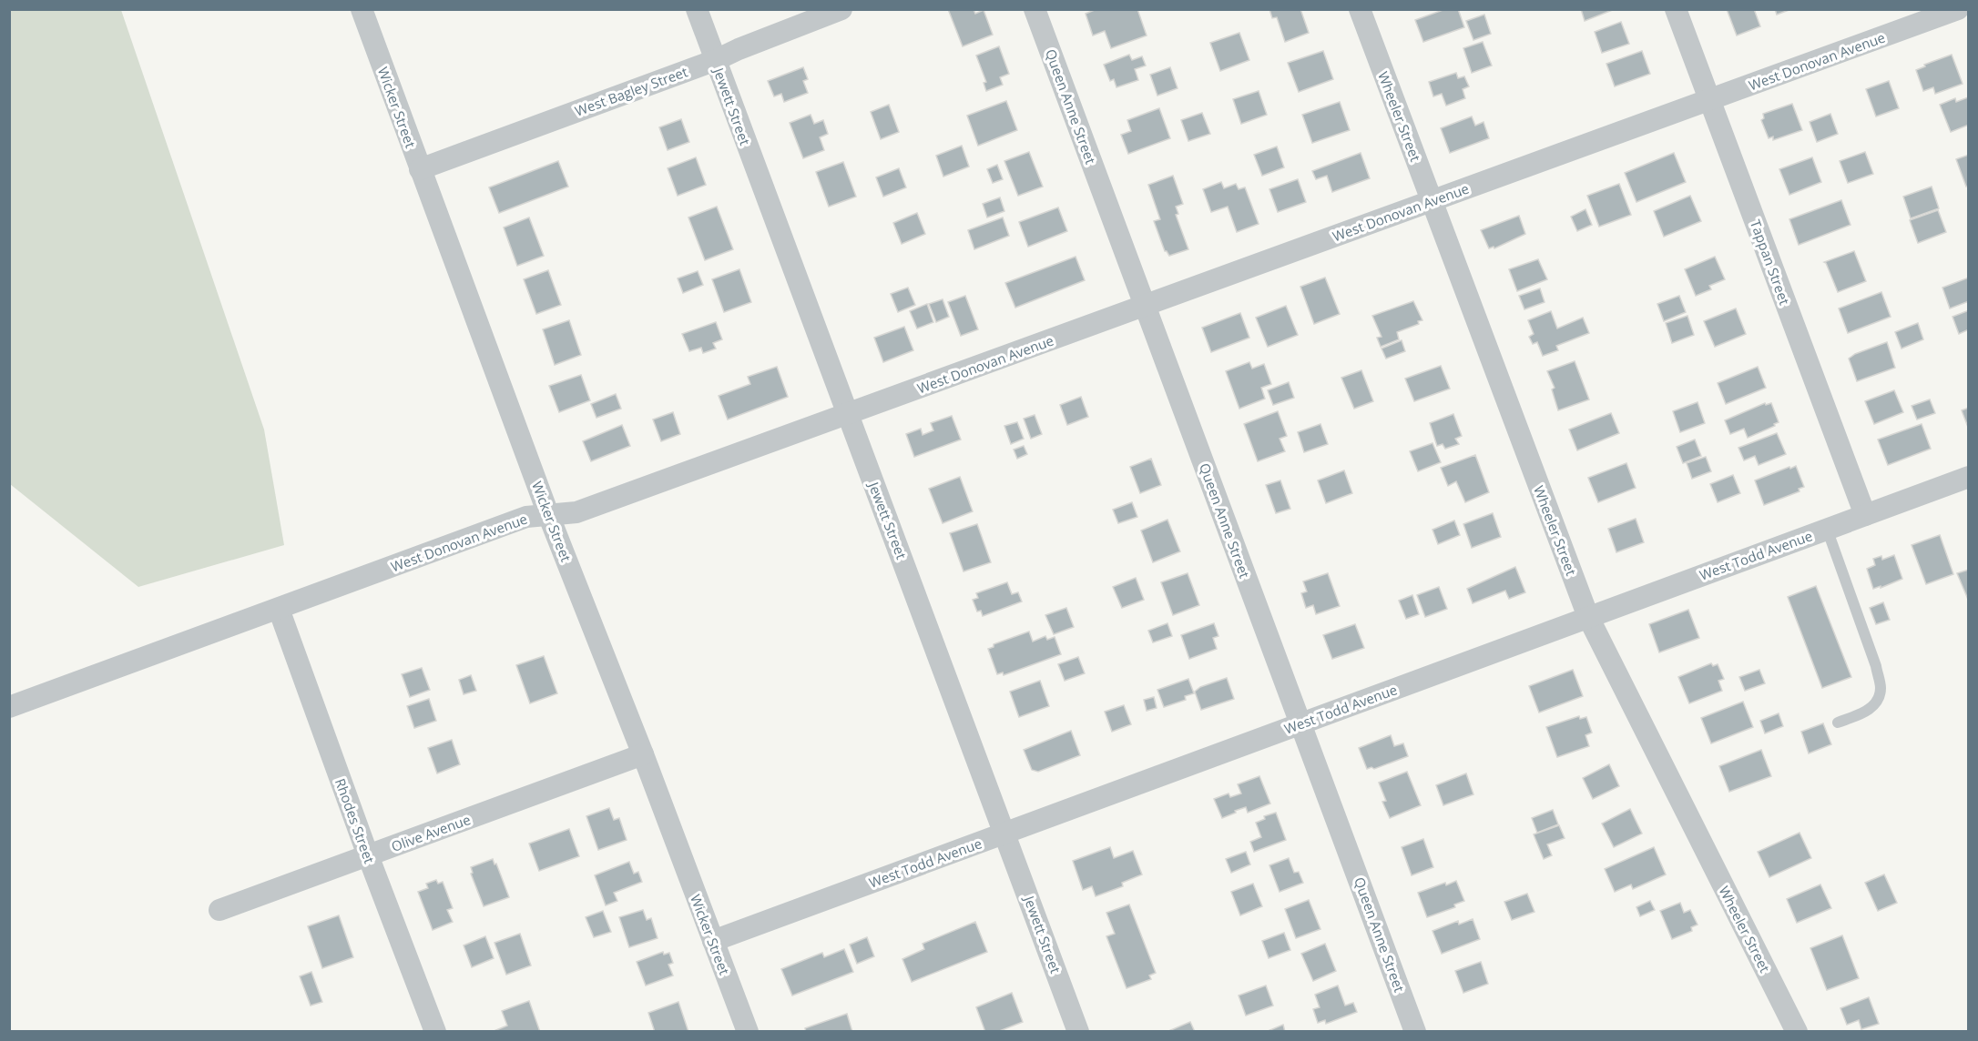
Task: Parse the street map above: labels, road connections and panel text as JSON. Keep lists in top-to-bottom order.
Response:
{
  "streets": {
    "street": [
      "West Donovan Avenue",
      "West Bagley Street",
      "Jewett Street",
      "Queen Anne Street",
      "Wicker Street",
      "Wheeler Street",
      "Tappan Street",
      "West Todd Avenue",
      "Rhodes Street",
      "Olive Avenue"
    ]
  },
  "crossings": [
    ["West Donovan Avenue", "Jewett Street"],
    ["West Donovan Avenue", "Queen Anne Street"],
    ["West Donovan Avenue", "Wicker Street"],
    ["West Donovan Avenue", "Wheeler Street"],
    ["West Donovan Avenue", "Tappan Street"],
    ["West Donovan Avenue", "Rhodes Street"],
    ["West Bagley Street", "Jewett Street"],
    ["West Bagley Street", "Wicker Street"],
    ["Jewett Street", "West Todd Avenue"],
    ["Queen Anne Street", "West Todd Avenue"],
    ["Wicker Street", "West Todd Avenue"],
    ["Wicker Street", "Olive Avenue"],
    ["Wheeler Street", "West Todd Avenue"],
    ["Tappan Street", "West Todd Avenue"],
    ["Rhodes Street", "Olive Avenue"]
  ]
}
